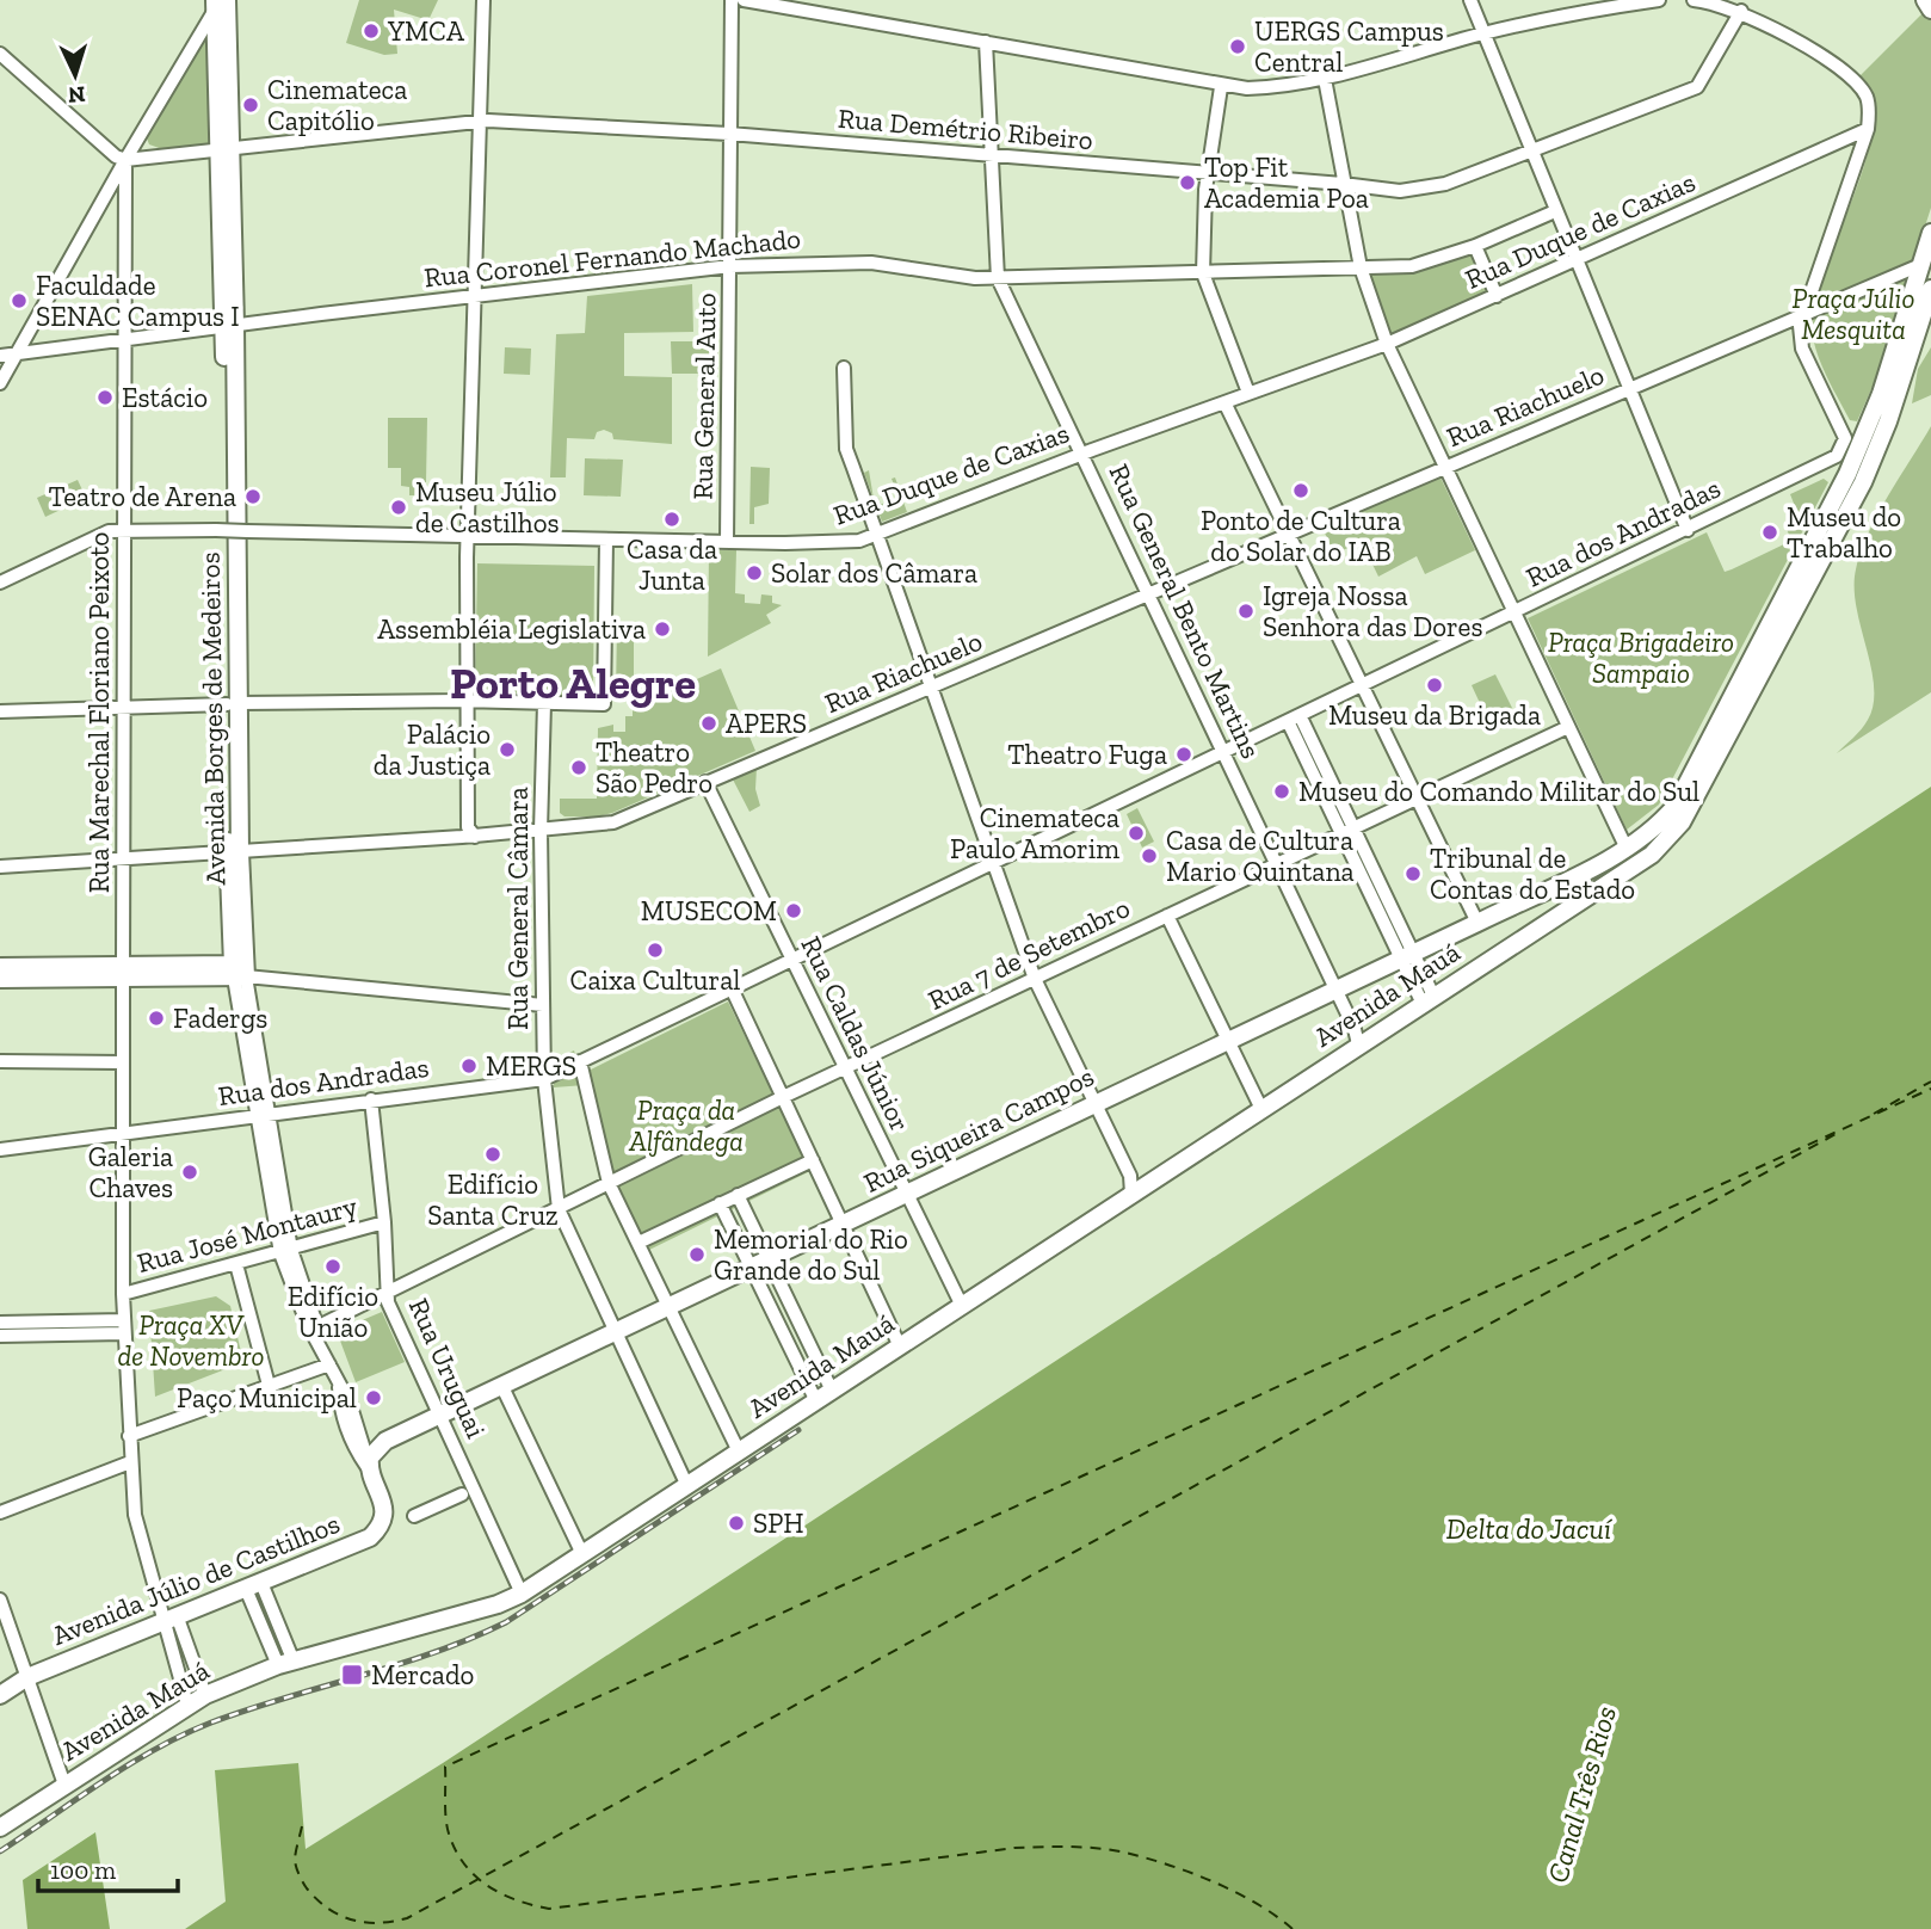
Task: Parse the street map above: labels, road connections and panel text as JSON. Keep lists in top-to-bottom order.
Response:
{
  "streets": {
    "main road": [
      "Avenida Borges de Medeiros",
      "Avenida Mauá",
      "Rua Siqueira Campos",
      "Avenida Júlio de Castilhos"
    ],
    "street": [
      "Rua Demétrio Ribeiro",
      "Rua Duque de Caxias",
      "Rua Coronel Fernando Machado",
      "Rua General Auto",
      "Rua Riachuelo",
      "Rua dos Andradas",
      "Rua General Bento Martins",
      "Rua Marechal Floriano Peixoto",
      "Rua General Câmara",
      "Rua 7 de Setembro",
      "Rua Caldas Júnior",
      "Rua José Montaury",
      "Rua Uruguai"
    ]
  },
  "crossings": [
    ["Rua Demétrio Ribeiro", "Rua General Auto"],
    ["Rua Demétrio Ribeiro", "Rua General Bento Martins"],
    ["Rua Demétrio Ribeiro", "Rua Marechal Floriano Peixoto"],
    ["Rua Demétrio Ribeiro", "Avenida Borges de Medeiros"],
    ["Rua Duque de Caxias", "Rua General Auto"],
    ["Rua Duque de Caxias", "Rua General Bento Martins"],
    ["Rua Duque de Caxias", "Rua Marechal Floriano Peixoto"],
    ["Rua Coronel Fernando Machado", "Rua General Auto"],
    ["Rua Coronel Fernando Machado", "Rua General Bento Martins"],
    ["Rua Coronel Fernando Machado", "Rua Marechal Floriano Peixoto"],
    ["Rua Coronel Fernando Machado", "Avenida Borges de Medeiros"],
    ["Rua Riachuelo", "Rua General Bento Martins"],
    ["Rua Riachuelo", "Rua Marechal Floriano Peixoto"],
    ["Rua Riachuelo", "Avenida Borges de Medeiros"],
    ["Rua Riachuelo", "Rua General Câmara"],
    ["Rua Riachuelo", "Rua Caldas Júnior"],
    ["Rua dos Andradas", "Rua General Bento Martins"],
    ["Rua dos Andradas", "Rua Marechal Floriano Peixoto"],
    ["Rua dos Andradas", "Avenida Borges de Medeiros"],
    ["Rua dos Andradas", "Rua General Câmara"],
    ["Rua dos Andradas", "Rua Caldas Júnior"],
    ["Rua dos Andradas", "Rua Uruguai"],
    ["Rua General Bento Martins", "Rua 7 de Setembro"],
    ["Rua General Bento Martins", "Avenida Mauá"],
    ["Rua General Bento Martins", "Rua Siqueira Campos"],
    ["Rua Marechal Floriano Peixoto", "Rua José Montaury"],
    ["Avenida Borges de Medeiros", "Rua Siqueira Campos"],
    ["Avenida Borges de Medeiros", "Rua José Montaury"],
    ["Avenida Borges de Medeiros", "Avenida Júlio de Castilhos"],
    ["Rua General Câmara", "Avenida Mauá"],
    ["Rua General Câmara", "Rua Siqueira Campos"],
    ["Rua 7 de Setembro", "Rua Caldas Júnior"],
    ["Avenida Mauá", "Rua Caldas Júnior"],
    ["Avenida Mauá", "Rua Uruguai"],
    ["Rua Caldas Júnior", "Rua Siqueira Campos"],
    ["Rua Siqueira Campos", "Rua Uruguai"],
    ["Rua José Montaury", "Rua Uruguai"]
  ],
  "districts": ["Porto Alegre"],
  "water": ["Delta do Jacuí", "Canal Três Rios"],
  "parks": [
    "Praça Júlio Mesquita",
    "Praça Brigadeiro Sampaio",
    "Praça da Alfândega",
    "Praça XV de Novembro"
  ],
  "places": {
    "other": [
      "YMCA",
      "UERGS Campus Central",
      "Cinemateca Capitólio",
      "Top Fit Academia Poa",
      "Faculdade SENAC Campus I",
      "Estácio",
      "Ponto de Cultura do Solar do IAB",
      "Teatro de Arena",
      "Museu Júlio de Castilhos",
      "Casa da Junta",
      "Museu do Trabalho",
      "Solar dos Câmara",
      "Igreja Nossa Senhora das Dores",
      "Assembléia Legislativa",
      "Museu da Brigada",
      "APERS",
      "Palácio da Justiça",
      "Theatro Fuga",
      "Theatro São Pedro",
      "Museu do Comando Militar do Sul",
      "Cinemateca Paulo Amorim",
      "Casa de Cultura Mario Quintana",
      "Tribunal de Contas do Estado",
      "MUSECOM",
      "Caixa Cultural",
      "Fadergs",
      "MERGS",
      "Edifício Santa Cruz",
      "Galeria Chaves",
      "Memorial do Rio Grande do Sul",
      "Edifício União",
      "Paço Municipal",
      "SPH"
    ],
    "transit": ["Mercado"]
  },
  "scale_bar": "100 m",
  "north": "bottom"
}
